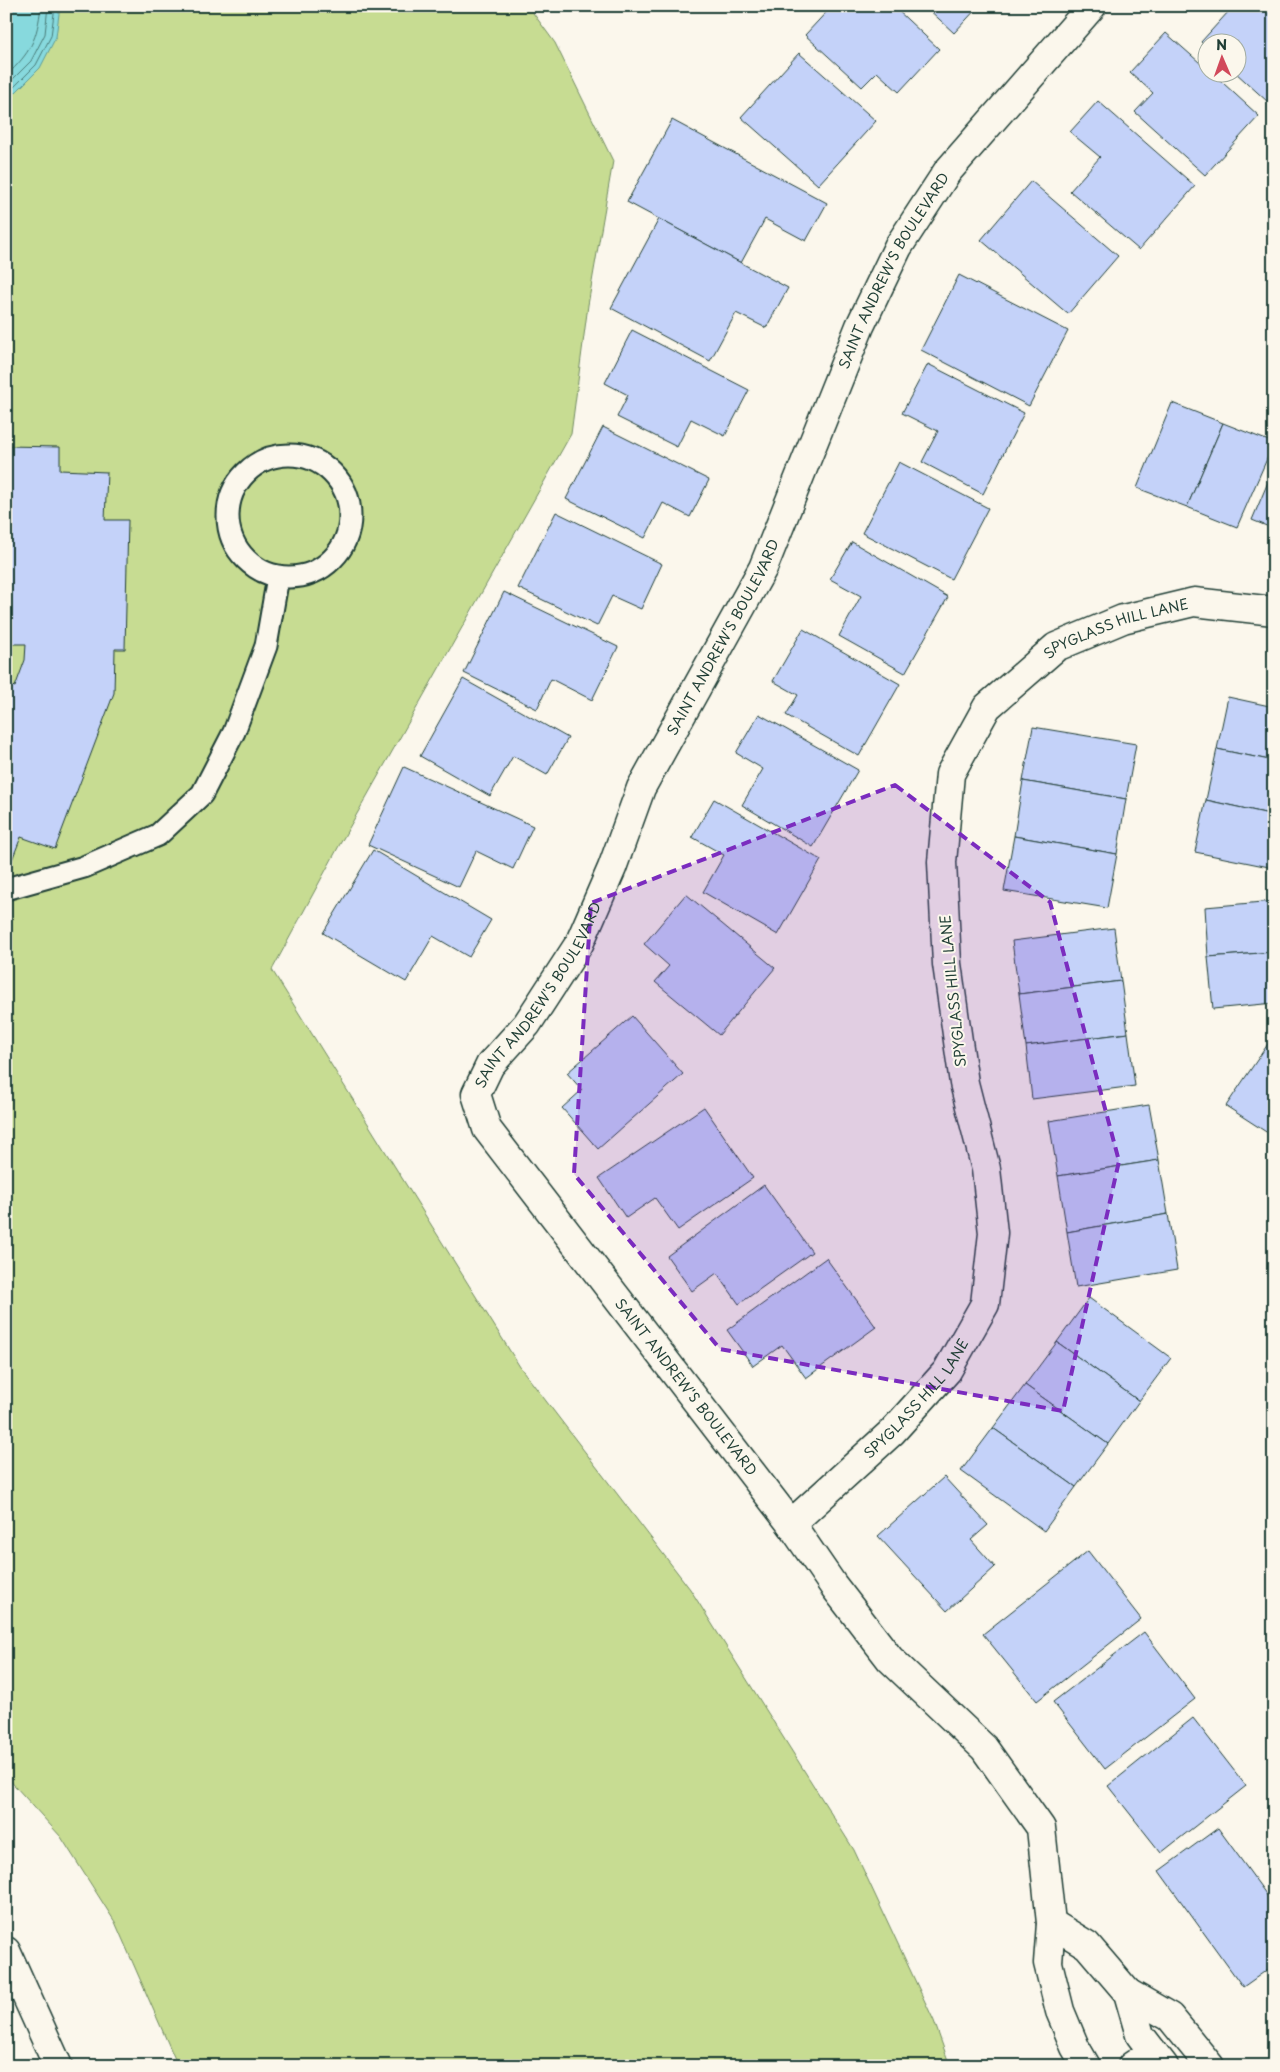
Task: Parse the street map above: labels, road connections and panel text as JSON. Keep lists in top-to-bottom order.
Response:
{
  "streets": {
    "street": ["SAINT ANDREW'S BOULEVARD", "SPYGLASS HILL LANE"]
  },
  "crossings": [
    ["SAINT ANDREW'S BOULEVARD", "SPYGLASS HILL LANE"]
  ],
  "north": "top"
}
